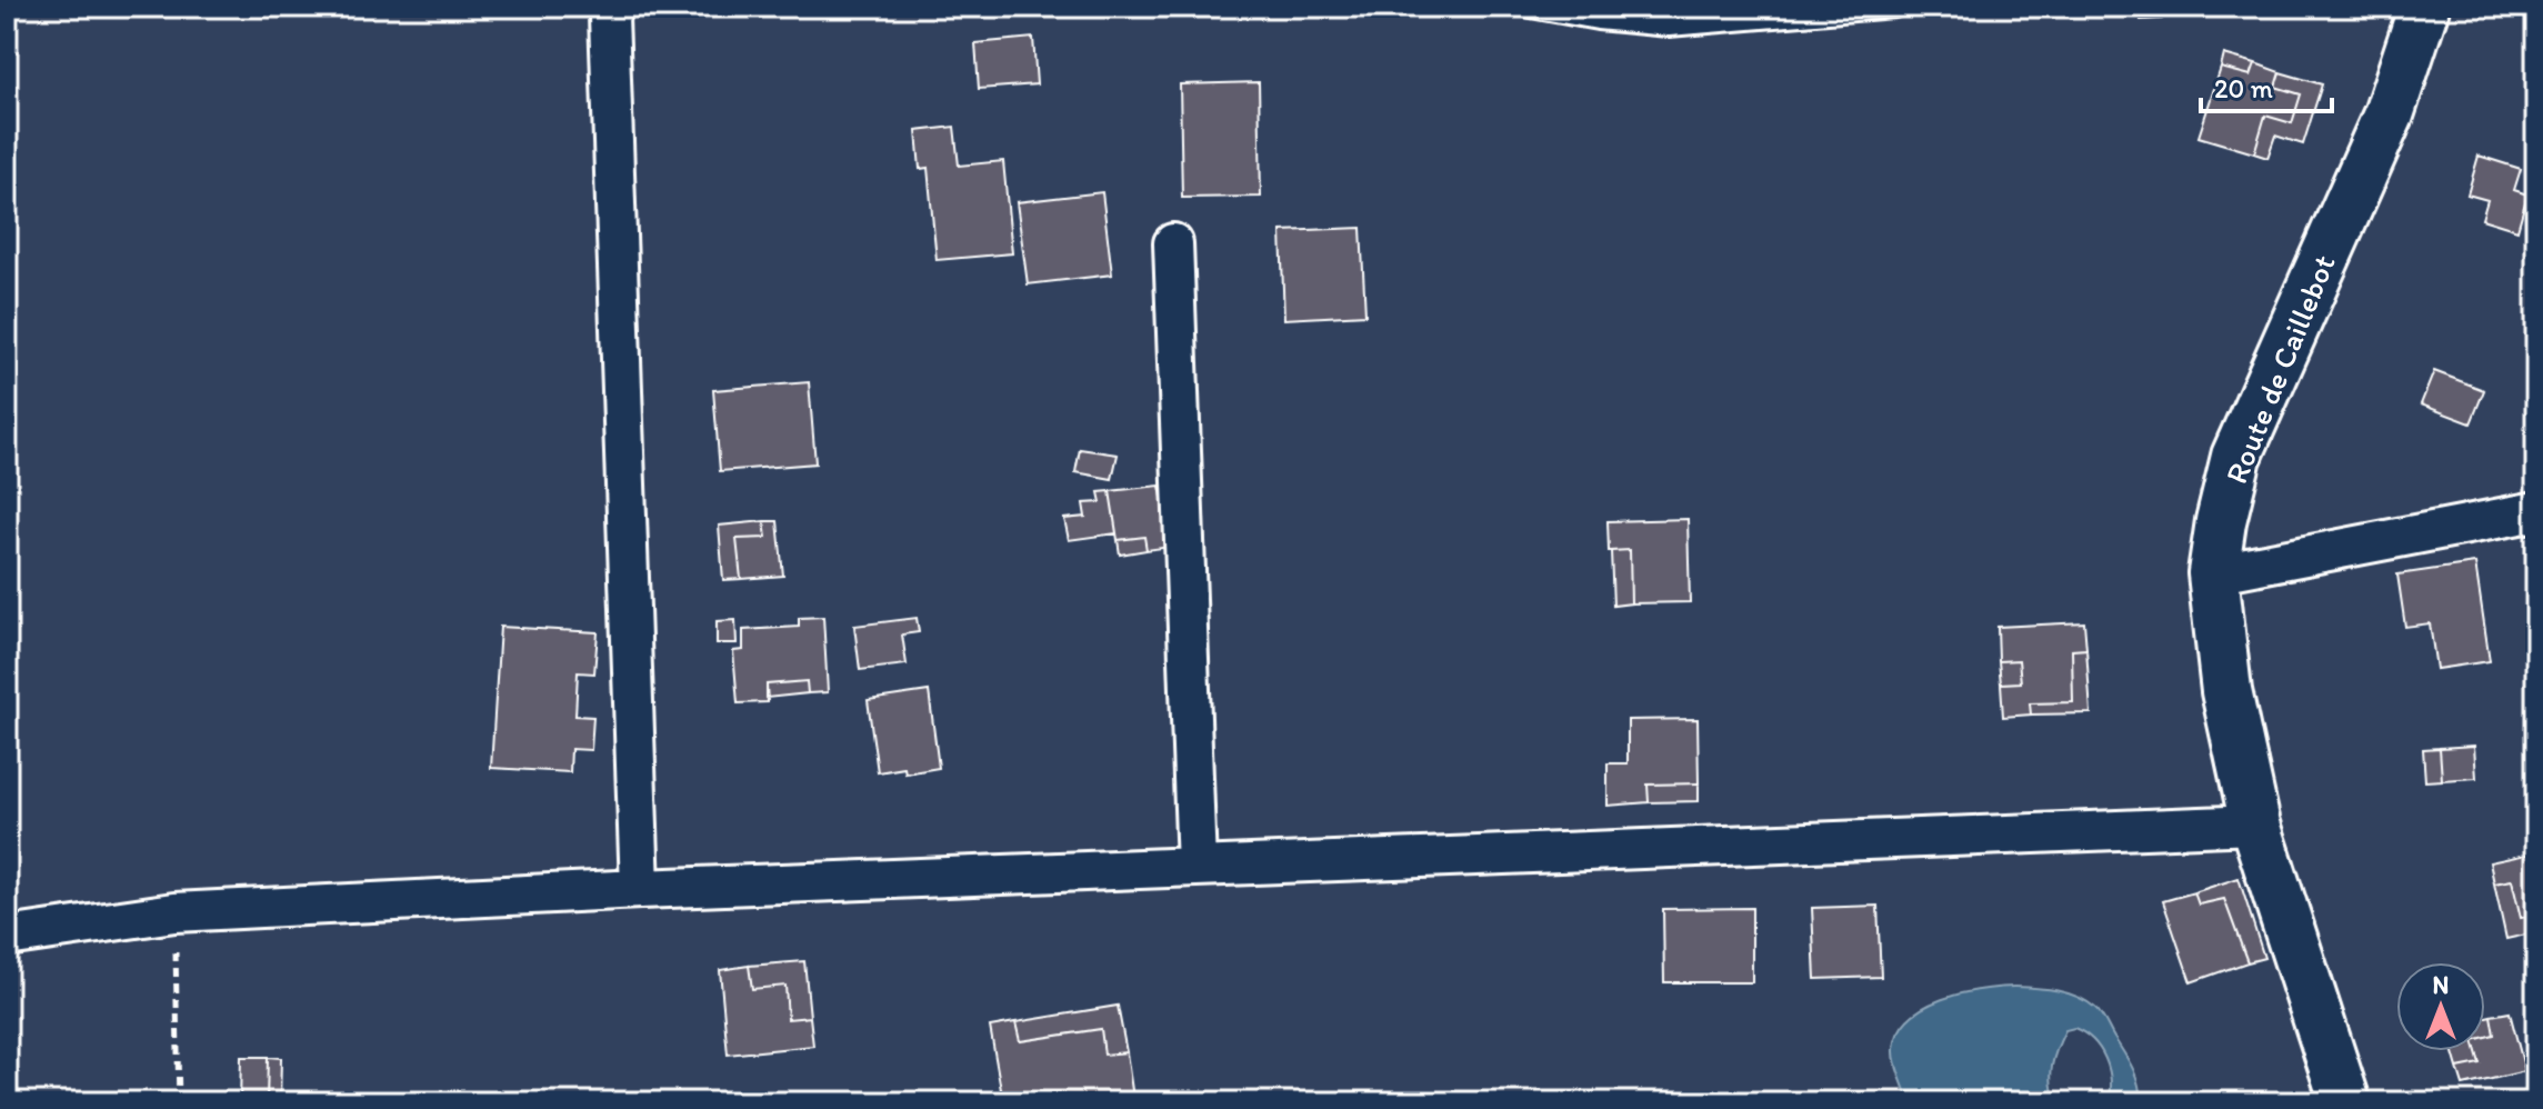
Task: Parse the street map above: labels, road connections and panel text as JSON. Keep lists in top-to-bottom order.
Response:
{
  "streets": {
    "main road": ["Route de Caillebot"]
  },
  "scale_bar": "20 m",
  "north": "top"
}
